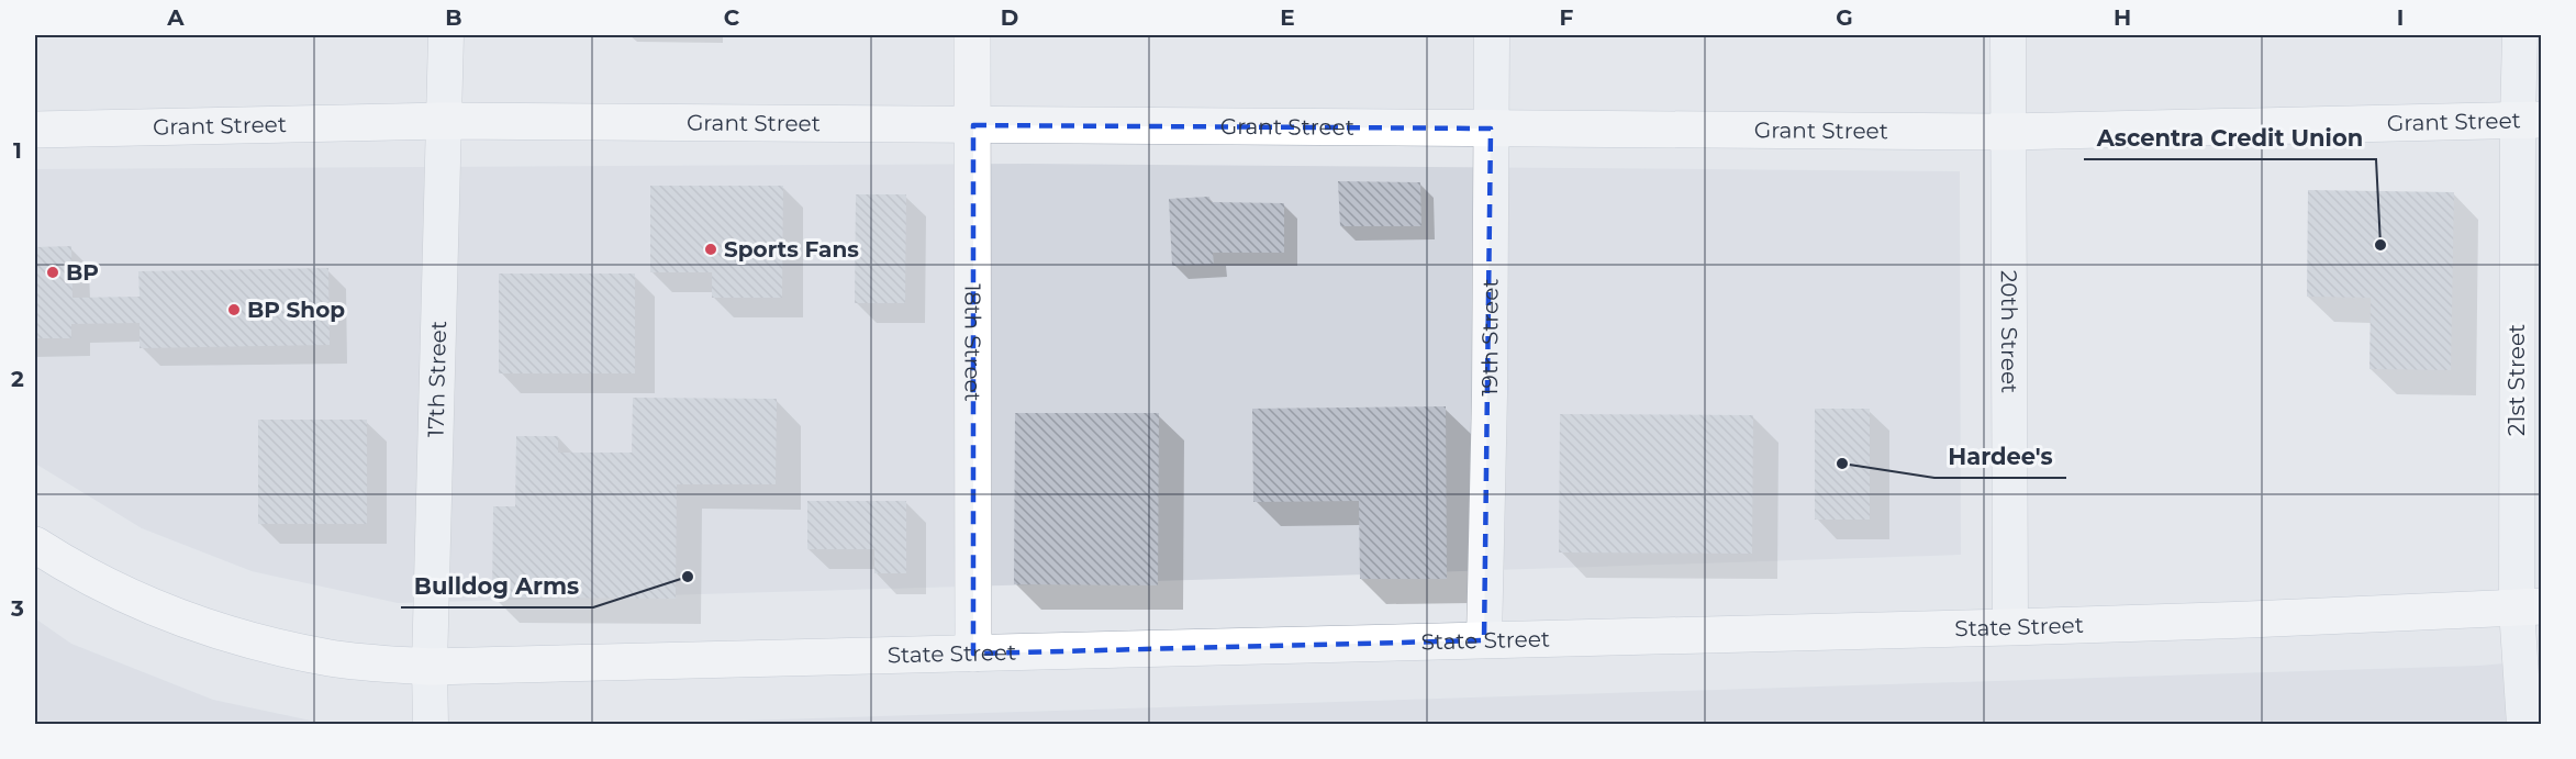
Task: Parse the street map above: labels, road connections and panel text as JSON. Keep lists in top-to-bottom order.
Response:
{
  "streets": {
    "main road": ["Grant Street", "18th Street", "State Street"],
    "street": [
      "20th Street",
      "19th Street",
      "17th Street",
      "21st Street"
    ]
  },
  "crossings": [
    ["Grant Street", "20th Street"],
    ["Grant Street", "19th Street"],
    ["Grant Street", "18th Street"],
    ["Grant Street", "17th Street"],
    ["Grant Street", "21st Street"],
    ["20th Street", "State Street"],
    ["19th Street", "State Street"],
    ["18th Street", "State Street"],
    ["17th Street", "State Street"],
    ["21st Street", "State Street"]
  ],
  "places": [
    "Ascentra Credit Union",
    "Sports Fans",
    "BP",
    "BP Shop",
    "Hardee's",
    "Bulldog Arms"
  ],
  "grid": {
    "columns": [
      "A",
      "B",
      "C",
      "D",
      "E",
      "F",
      "G",
      "H",
      "I"
    ],
    "rows": ["1", "2", "3"]
  }
}
